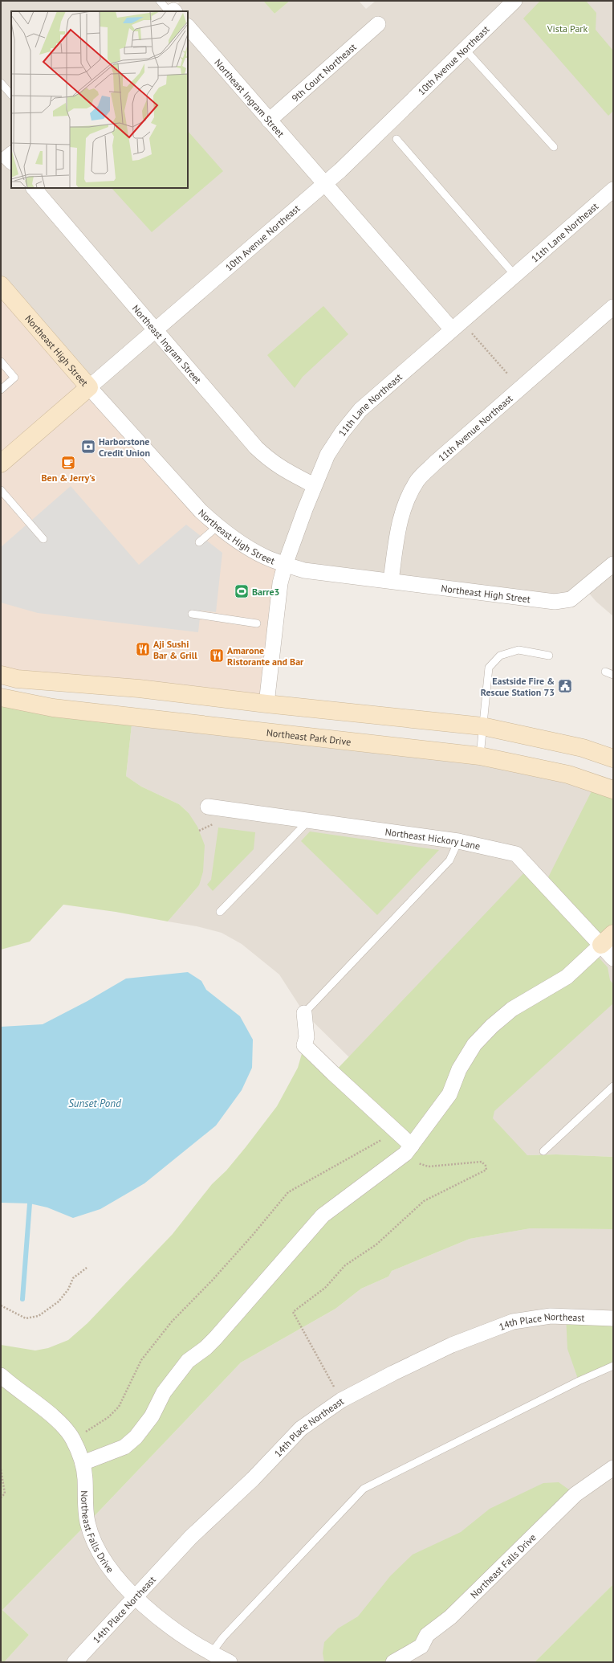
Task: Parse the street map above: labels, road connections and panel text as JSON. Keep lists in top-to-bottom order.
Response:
{
  "streets": {
    "street": [
      "10th Avenue Northeast",
      "9th Court Northeast",
      "Northeast Ingram Street",
      "11th Lane Northeast",
      "Northeast High Street",
      "11th Avenue Northeast",
      "Northeast Park Drive",
      "Northeast Hickory Lane",
      "14th Place Northeast",
      "Northeast Falls Drive"
    ]
  },
  "crossings": [
    ["10th Avenue Northeast", "Northeast Ingram Street"],
    ["10th Avenue Northeast", "Northeast High Street"],
    ["9th Court Northeast", "Northeast Ingram Street"],
    ["Northeast Ingram Street", "11th Lane Northeast"],
    ["11th Lane Northeast", "Northeast High Street"],
    ["Northeast High Street", "11th Avenue Northeast"],
    ["14th Place Northeast", "Northeast Falls Drive"]
  ],
  "water": ["Sunset Pond"],
  "parks": ["Vista Park"],
  "places": {
    "bank": ["Harborstone Credit Union"],
    "cafe": ["Ben & Jerry's"],
    "sports": ["Barre3"],
    "restaurant": ["Aji Sushi Bar & Grill", "Amarone Ristorante and Bar"],
    "public building": ["Eastside Fire & Rescue Station 73"]
  }
}
